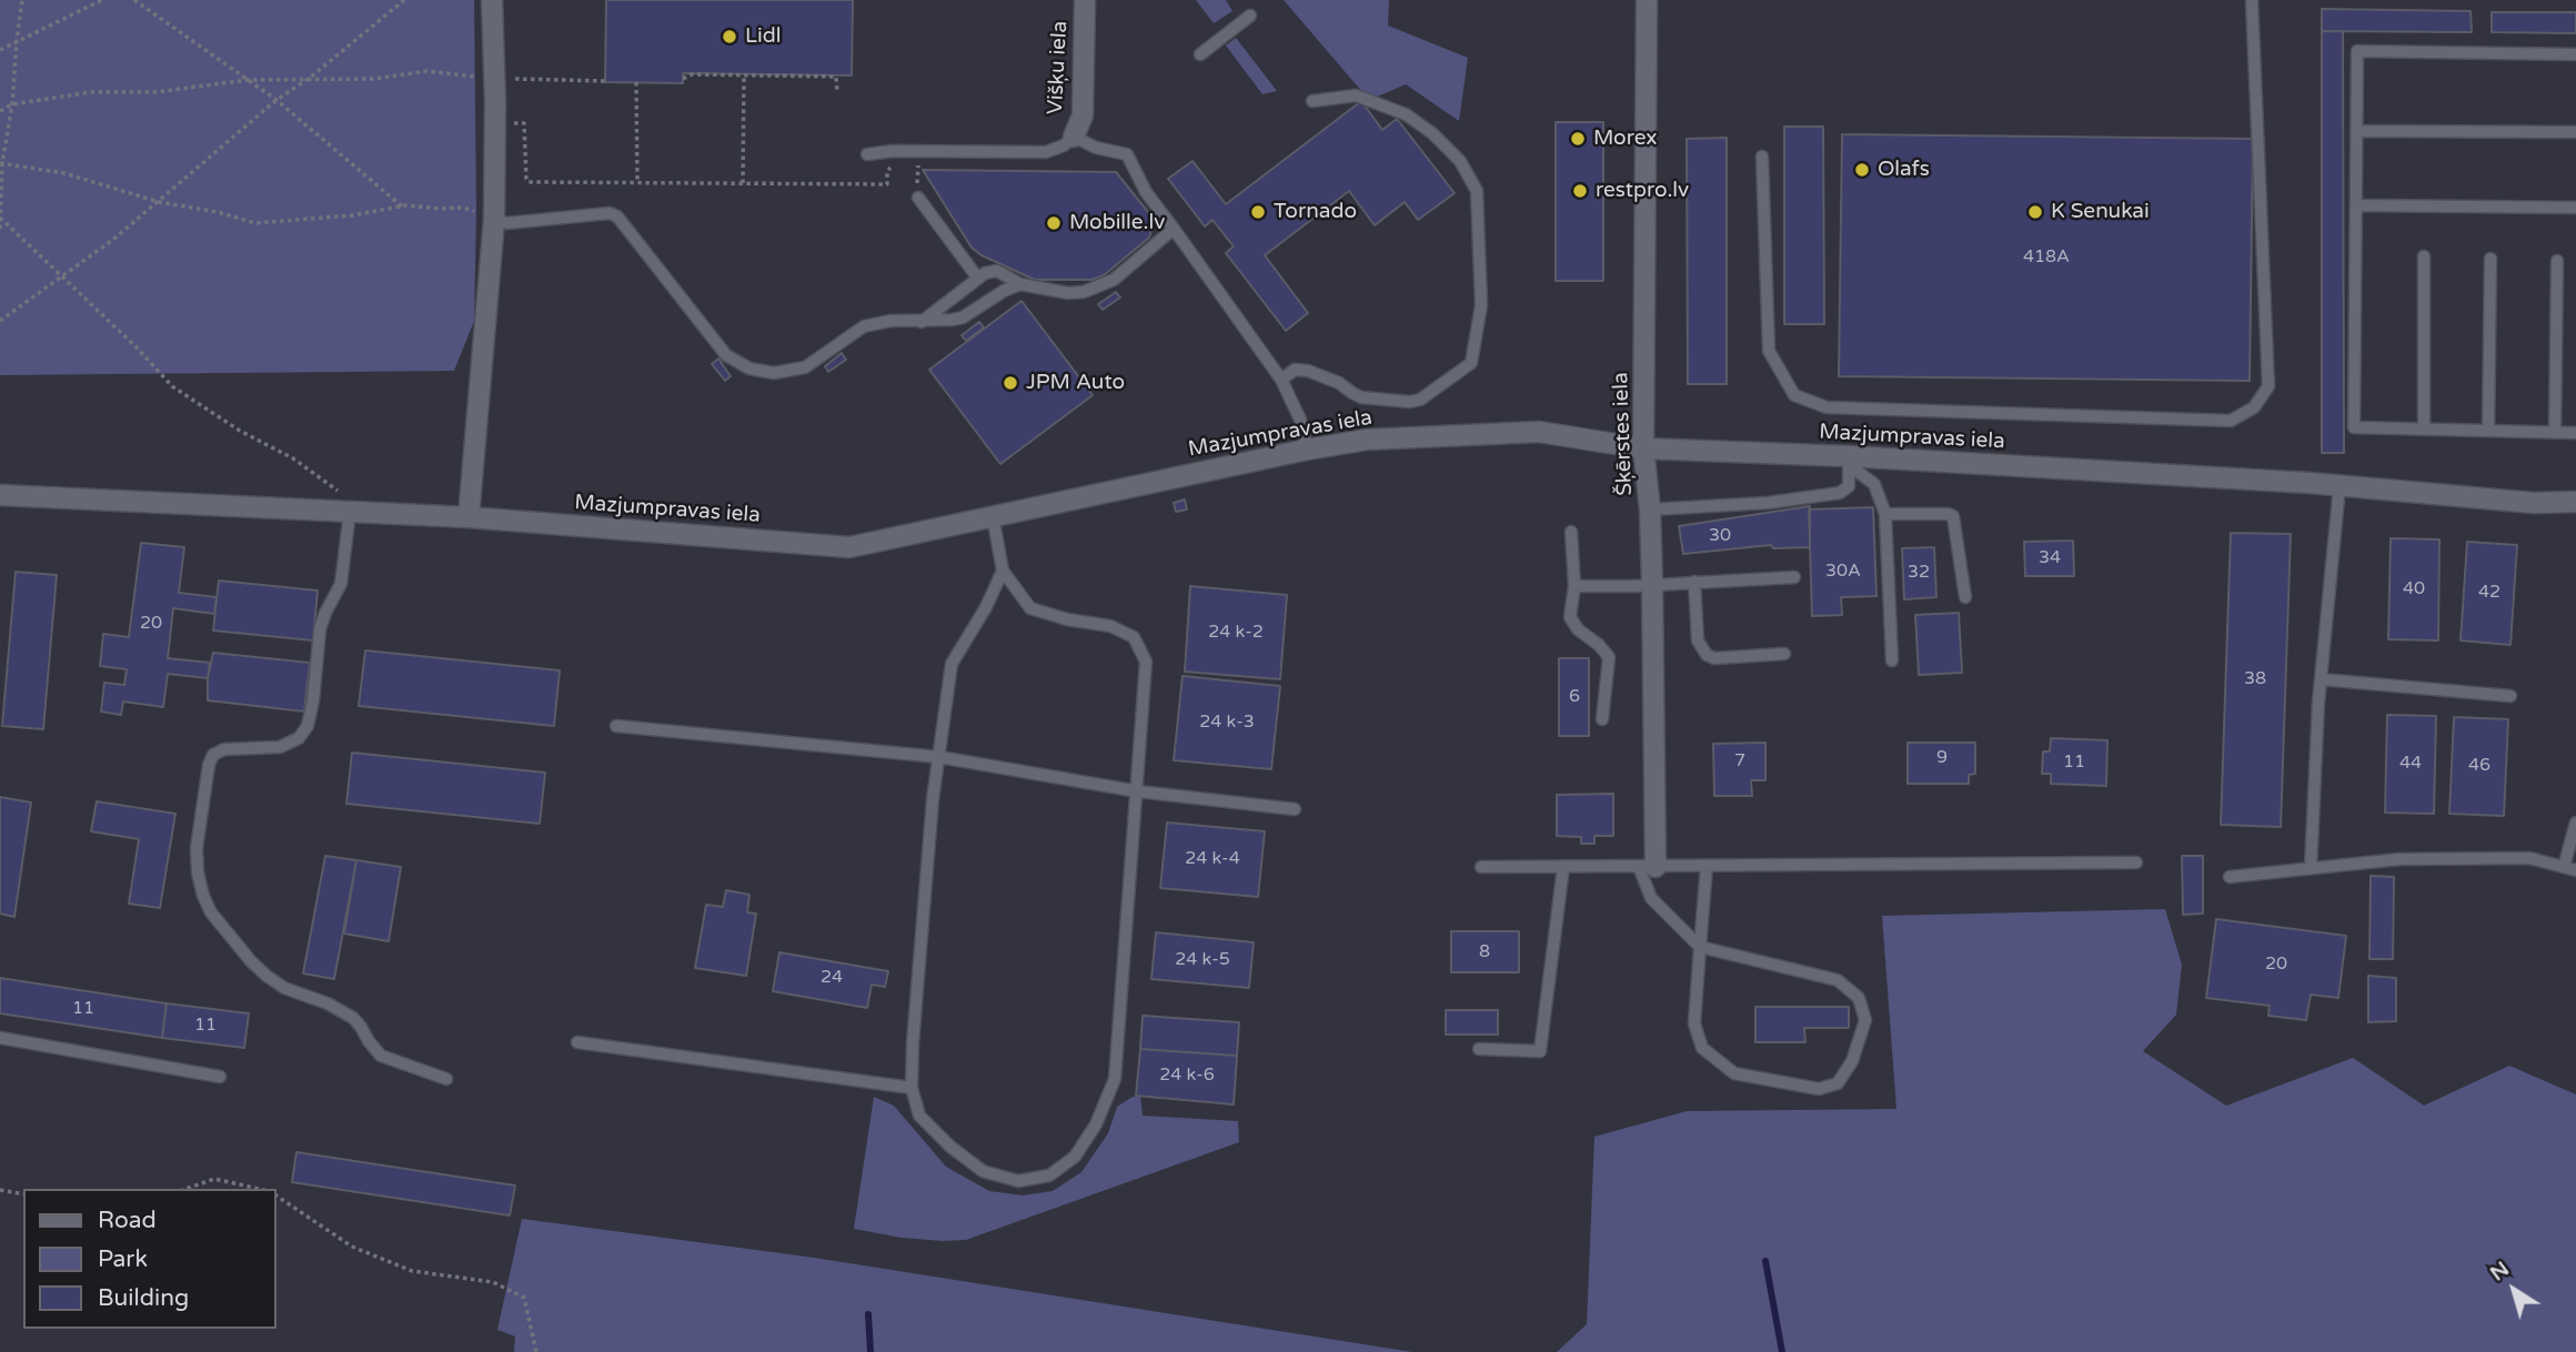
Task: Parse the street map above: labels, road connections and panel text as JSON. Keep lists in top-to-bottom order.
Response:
{
  "streets": {
    "street": ["Višķu iela", "Mazjumpravas iela", "Šķērstes iela"]
  },
  "crossings": [
    ["Mazjumpravas iela", "Šķērstes iela"]
  ],
  "places": [
    "Lidl",
    "Morex",
    "Olafs",
    "restpro.lv",
    "Tornado",
    "K Senukai",
    "Mobille.lv",
    "JPM Auto"
  ],
  "house_numbers": [
    "418A",
    "30",
    "34",
    "30A",
    "32",
    "40",
    "42",
    "20",
    "24 k-2",
    "38",
    "6",
    "24 k-3",
    "9",
    "7",
    "11",
    "44",
    "46",
    "24 k-4",
    "8",
    "24 k-5",
    "20",
    "24",
    "11",
    "11",
    "24 k-6"
  ],
  "legend": ["Road", "Park", "Building"],
  "north": "top left"
}
